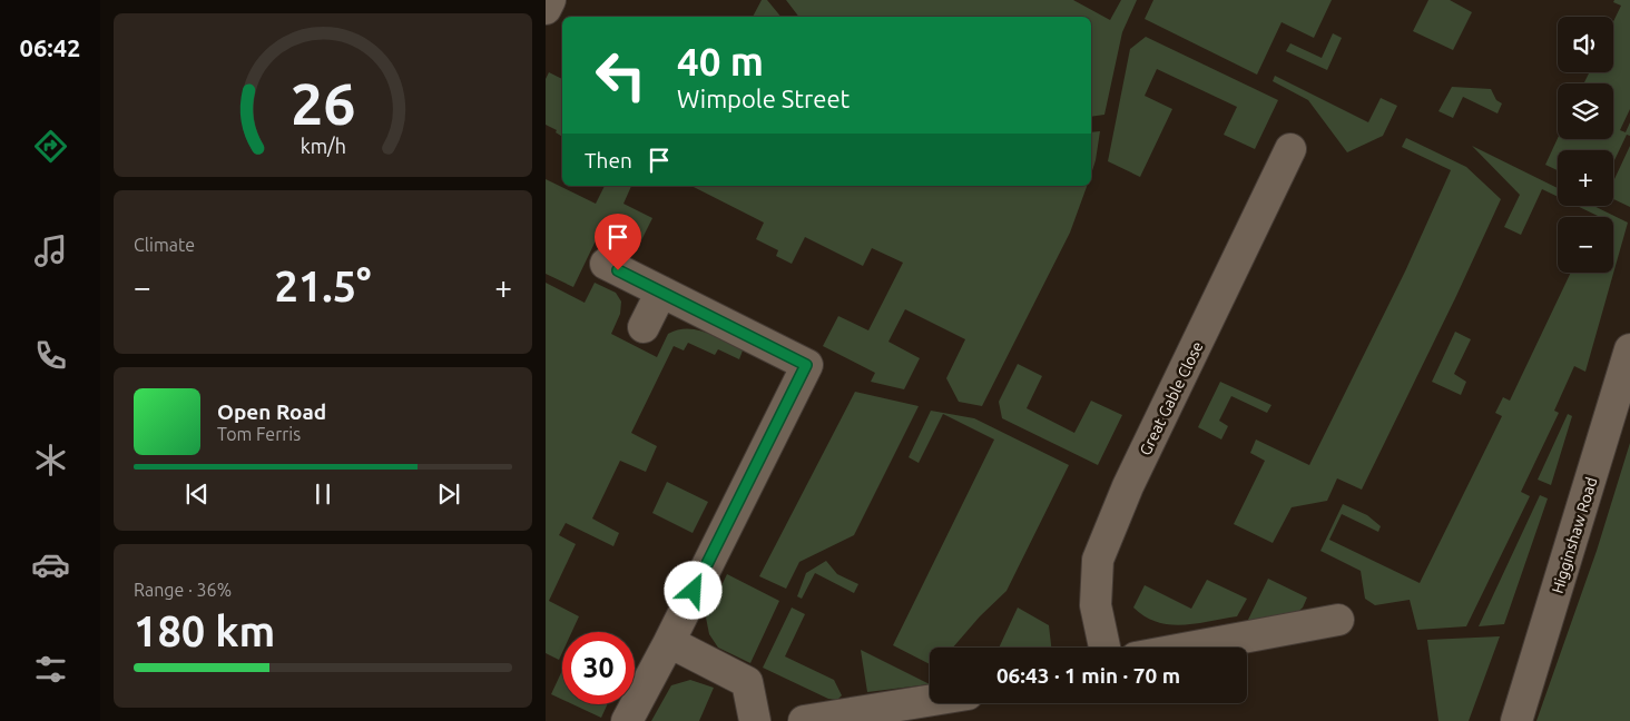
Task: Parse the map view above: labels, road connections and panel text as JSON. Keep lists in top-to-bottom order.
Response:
{
  "streets": {
    "street": ["Great Gable Close", "Higginshaw Road"]
  },
  "page": {
    "tabs": "06:42",
    "map_buttons": ["+", "−"],
    "turn": ["40 m", "Wimpole Street"],
    "then": "Then",
    "tile": [
      "Climate",
      ["Range · 36%", "180 km"]
    ],
    "heat": ["−", "21.5°", "+"],
    "song": ["Open Road", "Tom Ferris"],
    "limit": "30",
    "trip": "06:43 · 1 min · 70 m",
    "gauge": ["26", "km/h"]
  }
}
